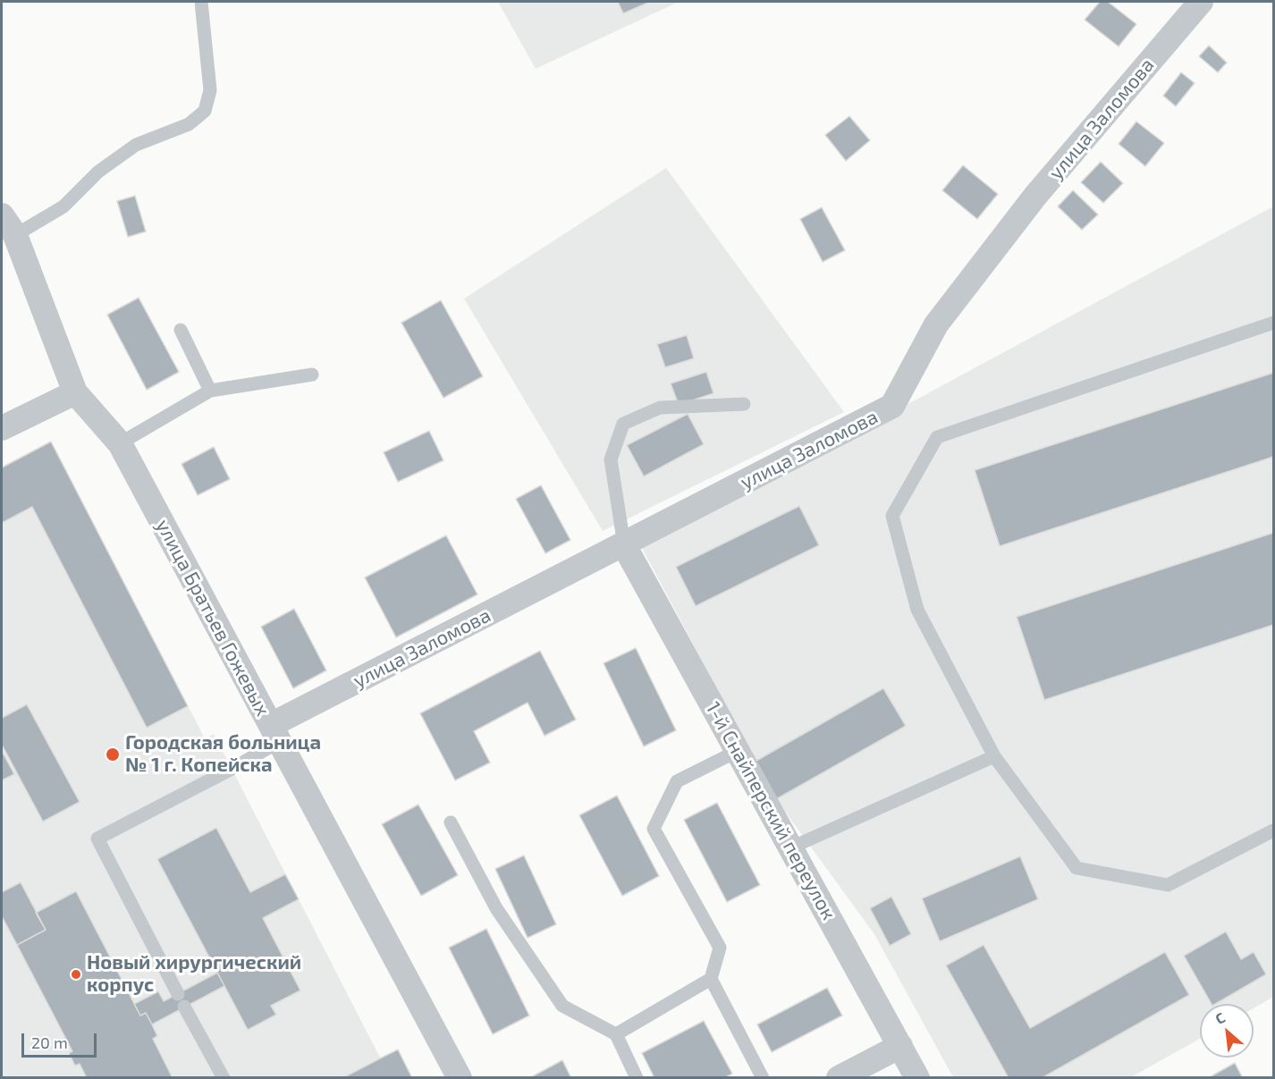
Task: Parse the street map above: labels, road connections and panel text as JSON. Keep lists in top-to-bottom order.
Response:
{
  "streets": {
    "street": ["улица Заломова", "улица Братьев Гожевых", "1-й Снайперский переулок"]
  },
  "crossings": [
    ["улица Заломова", "улица Братьев Гожевых"],
    ["улица Заломова", "1-й Снайперский переулок"]
  ],
  "places": ["Городская больница № 1 г. Копейска", "Новый хирургический корпус"],
  "scale_bar": "20 m",
  "north": "top left"
}
